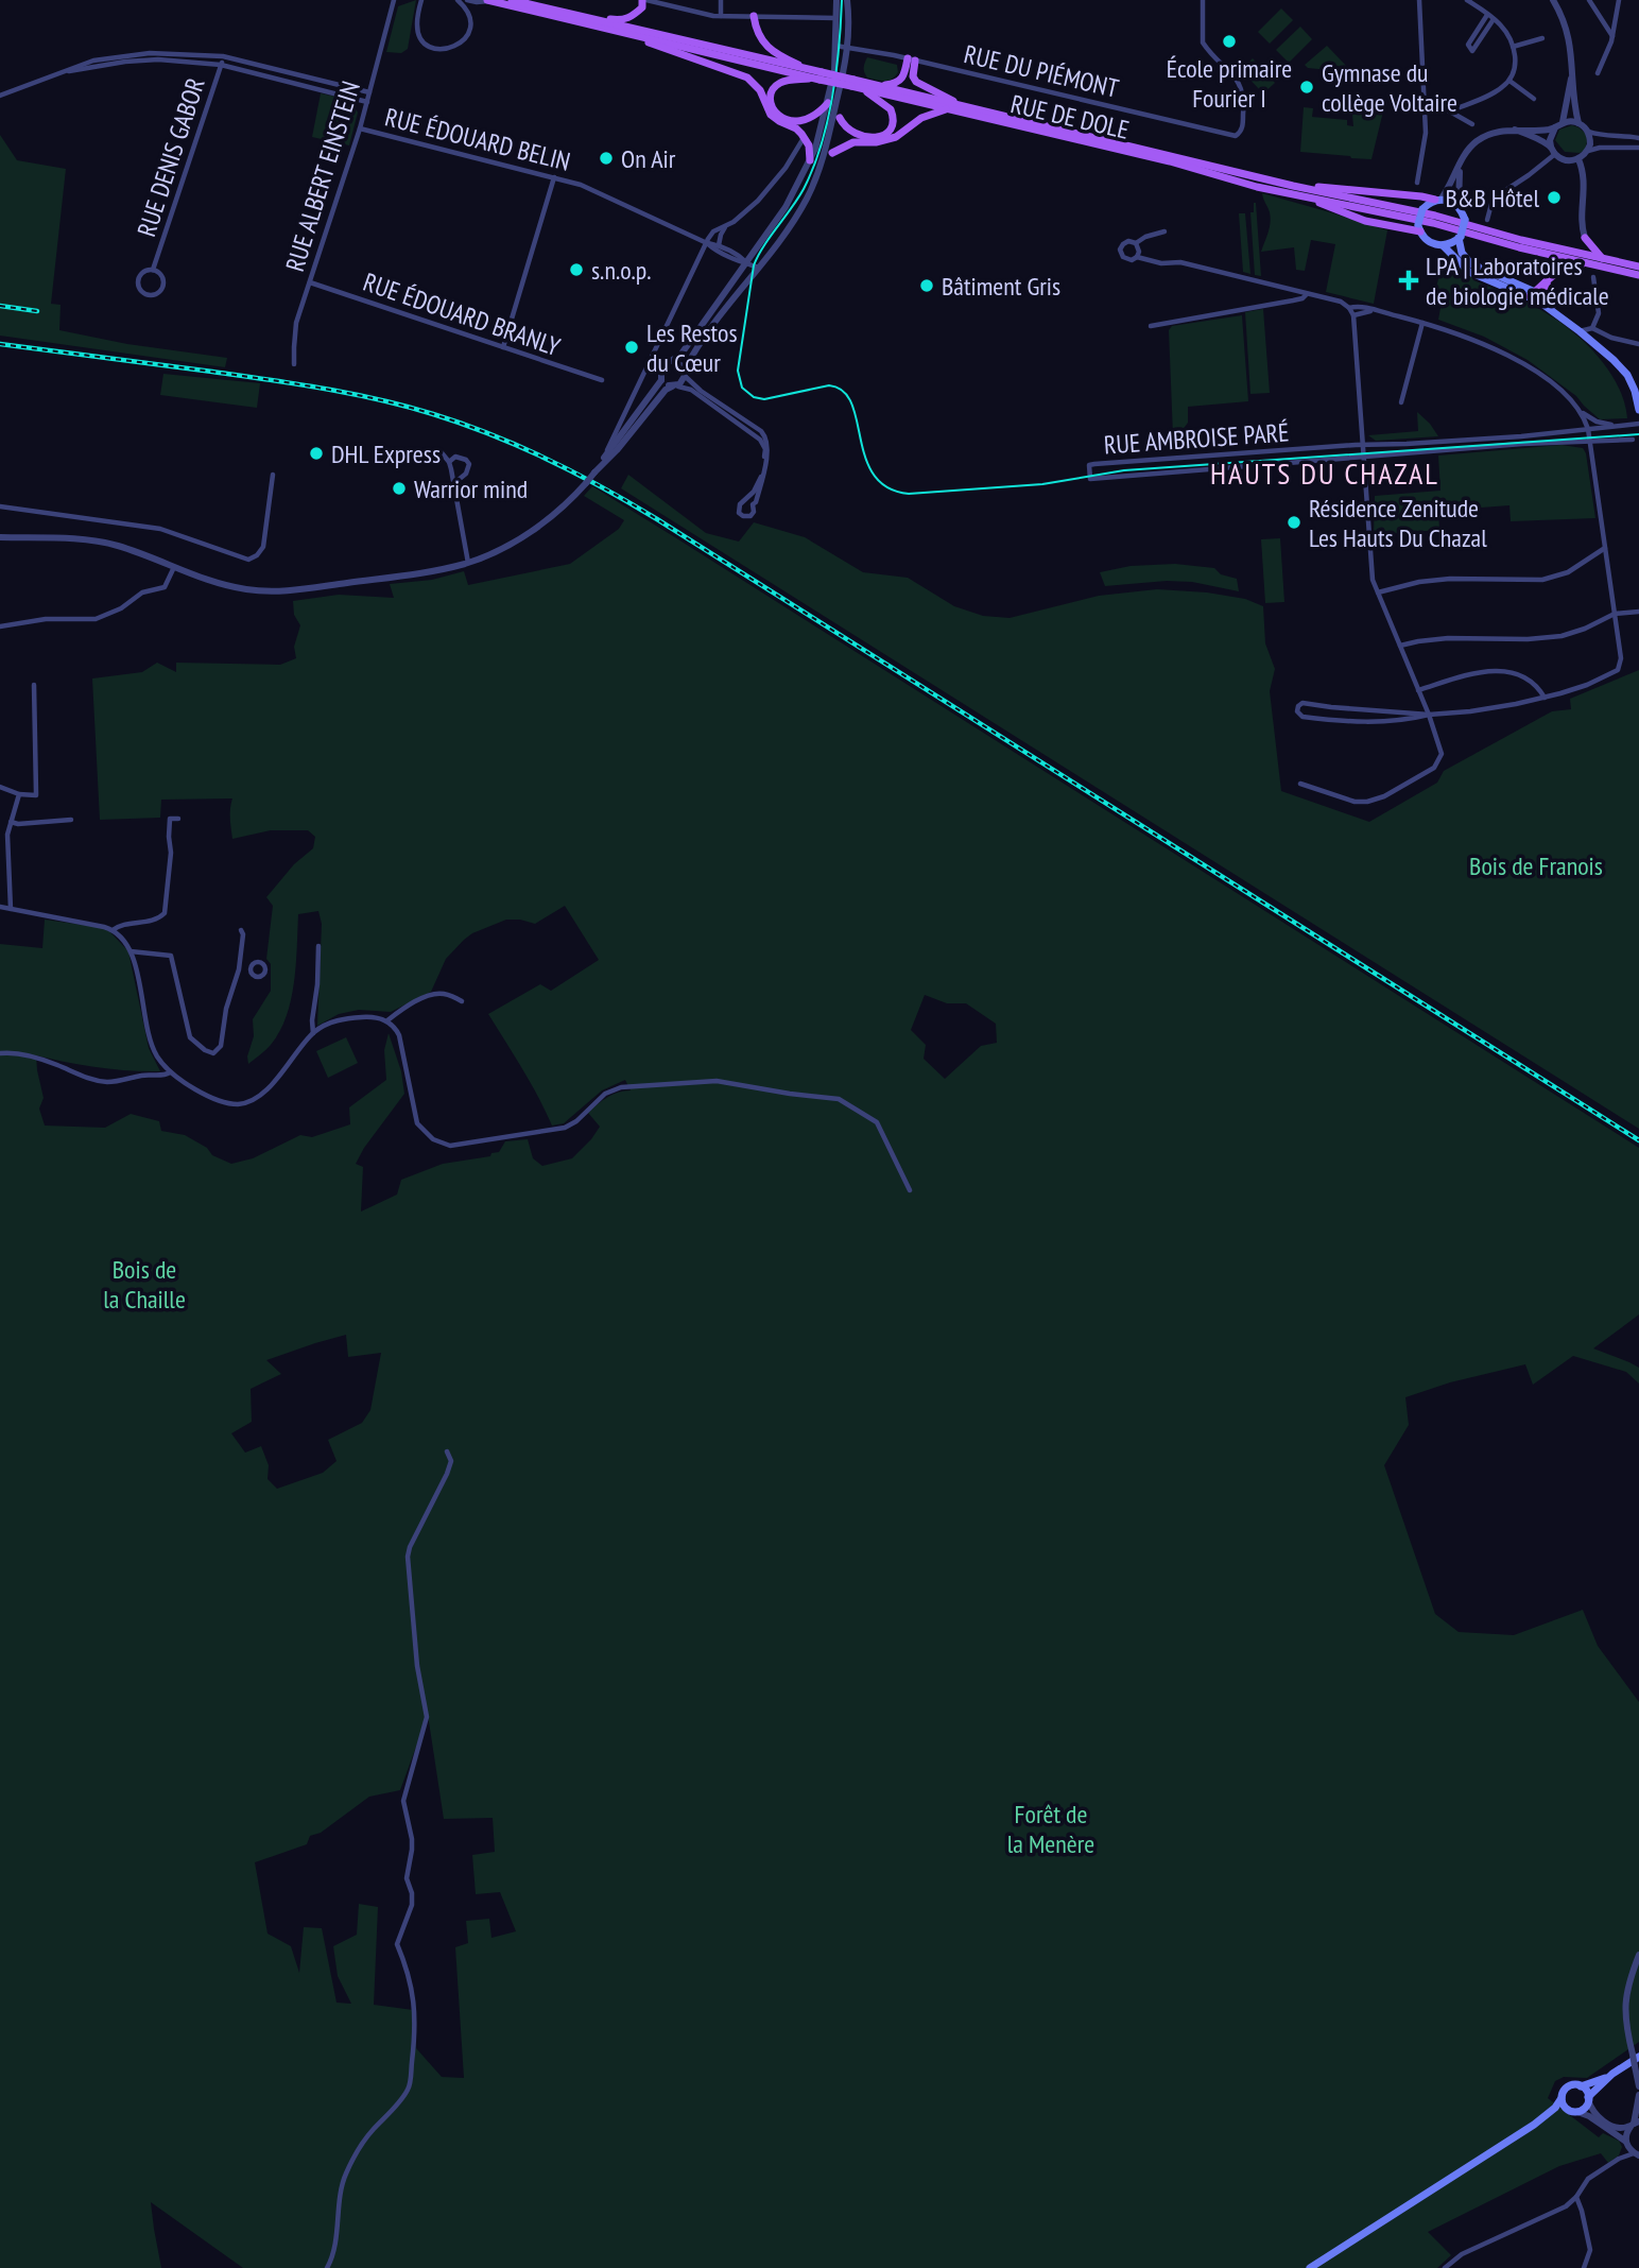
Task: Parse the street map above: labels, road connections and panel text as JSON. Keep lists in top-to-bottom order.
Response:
{
  "streets": {
    "main road": ["RUE DE DOLE"],
    "street": [
      "RUE DU PIÉMONT",
      "RUE ÉDOUARD BELIN",
      "RUE DENIS GABOR",
      "RUE ALBERT EINSTEIN",
      "RUE ÉDOUARD BRANLY",
      "RUE AMBROISE PARÉ"
    ]
  },
  "crossings": [
    ["RUE ÉDOUARD BELIN", "RUE ALBERT EINSTEIN"],
    ["RUE ALBERT EINSTEIN", "RUE ÉDOUARD BRANLY"]
  ],
  "districts": ["HAUTS DU CHAZAL"],
  "parks": ["Bois de Franois", "Bois de la Chaille", "Forêt de la Menère"],
  "places": {
    "other": [
      "École primaire Fourier I",
      "Gymnase du collège Voltaire",
      "On Air",
      "B&B Hôtel",
      "s.n.o.p.",
      "Bâtiment Gris",
      "Les Restos du Cœur",
      "DHL Express",
      "Warrior mind",
      "Résidence Zenitude Les Hauts Du Chazal"
    ],
    "health": ["LPA | Laboratoires de biologie médicale"]
  }
}
